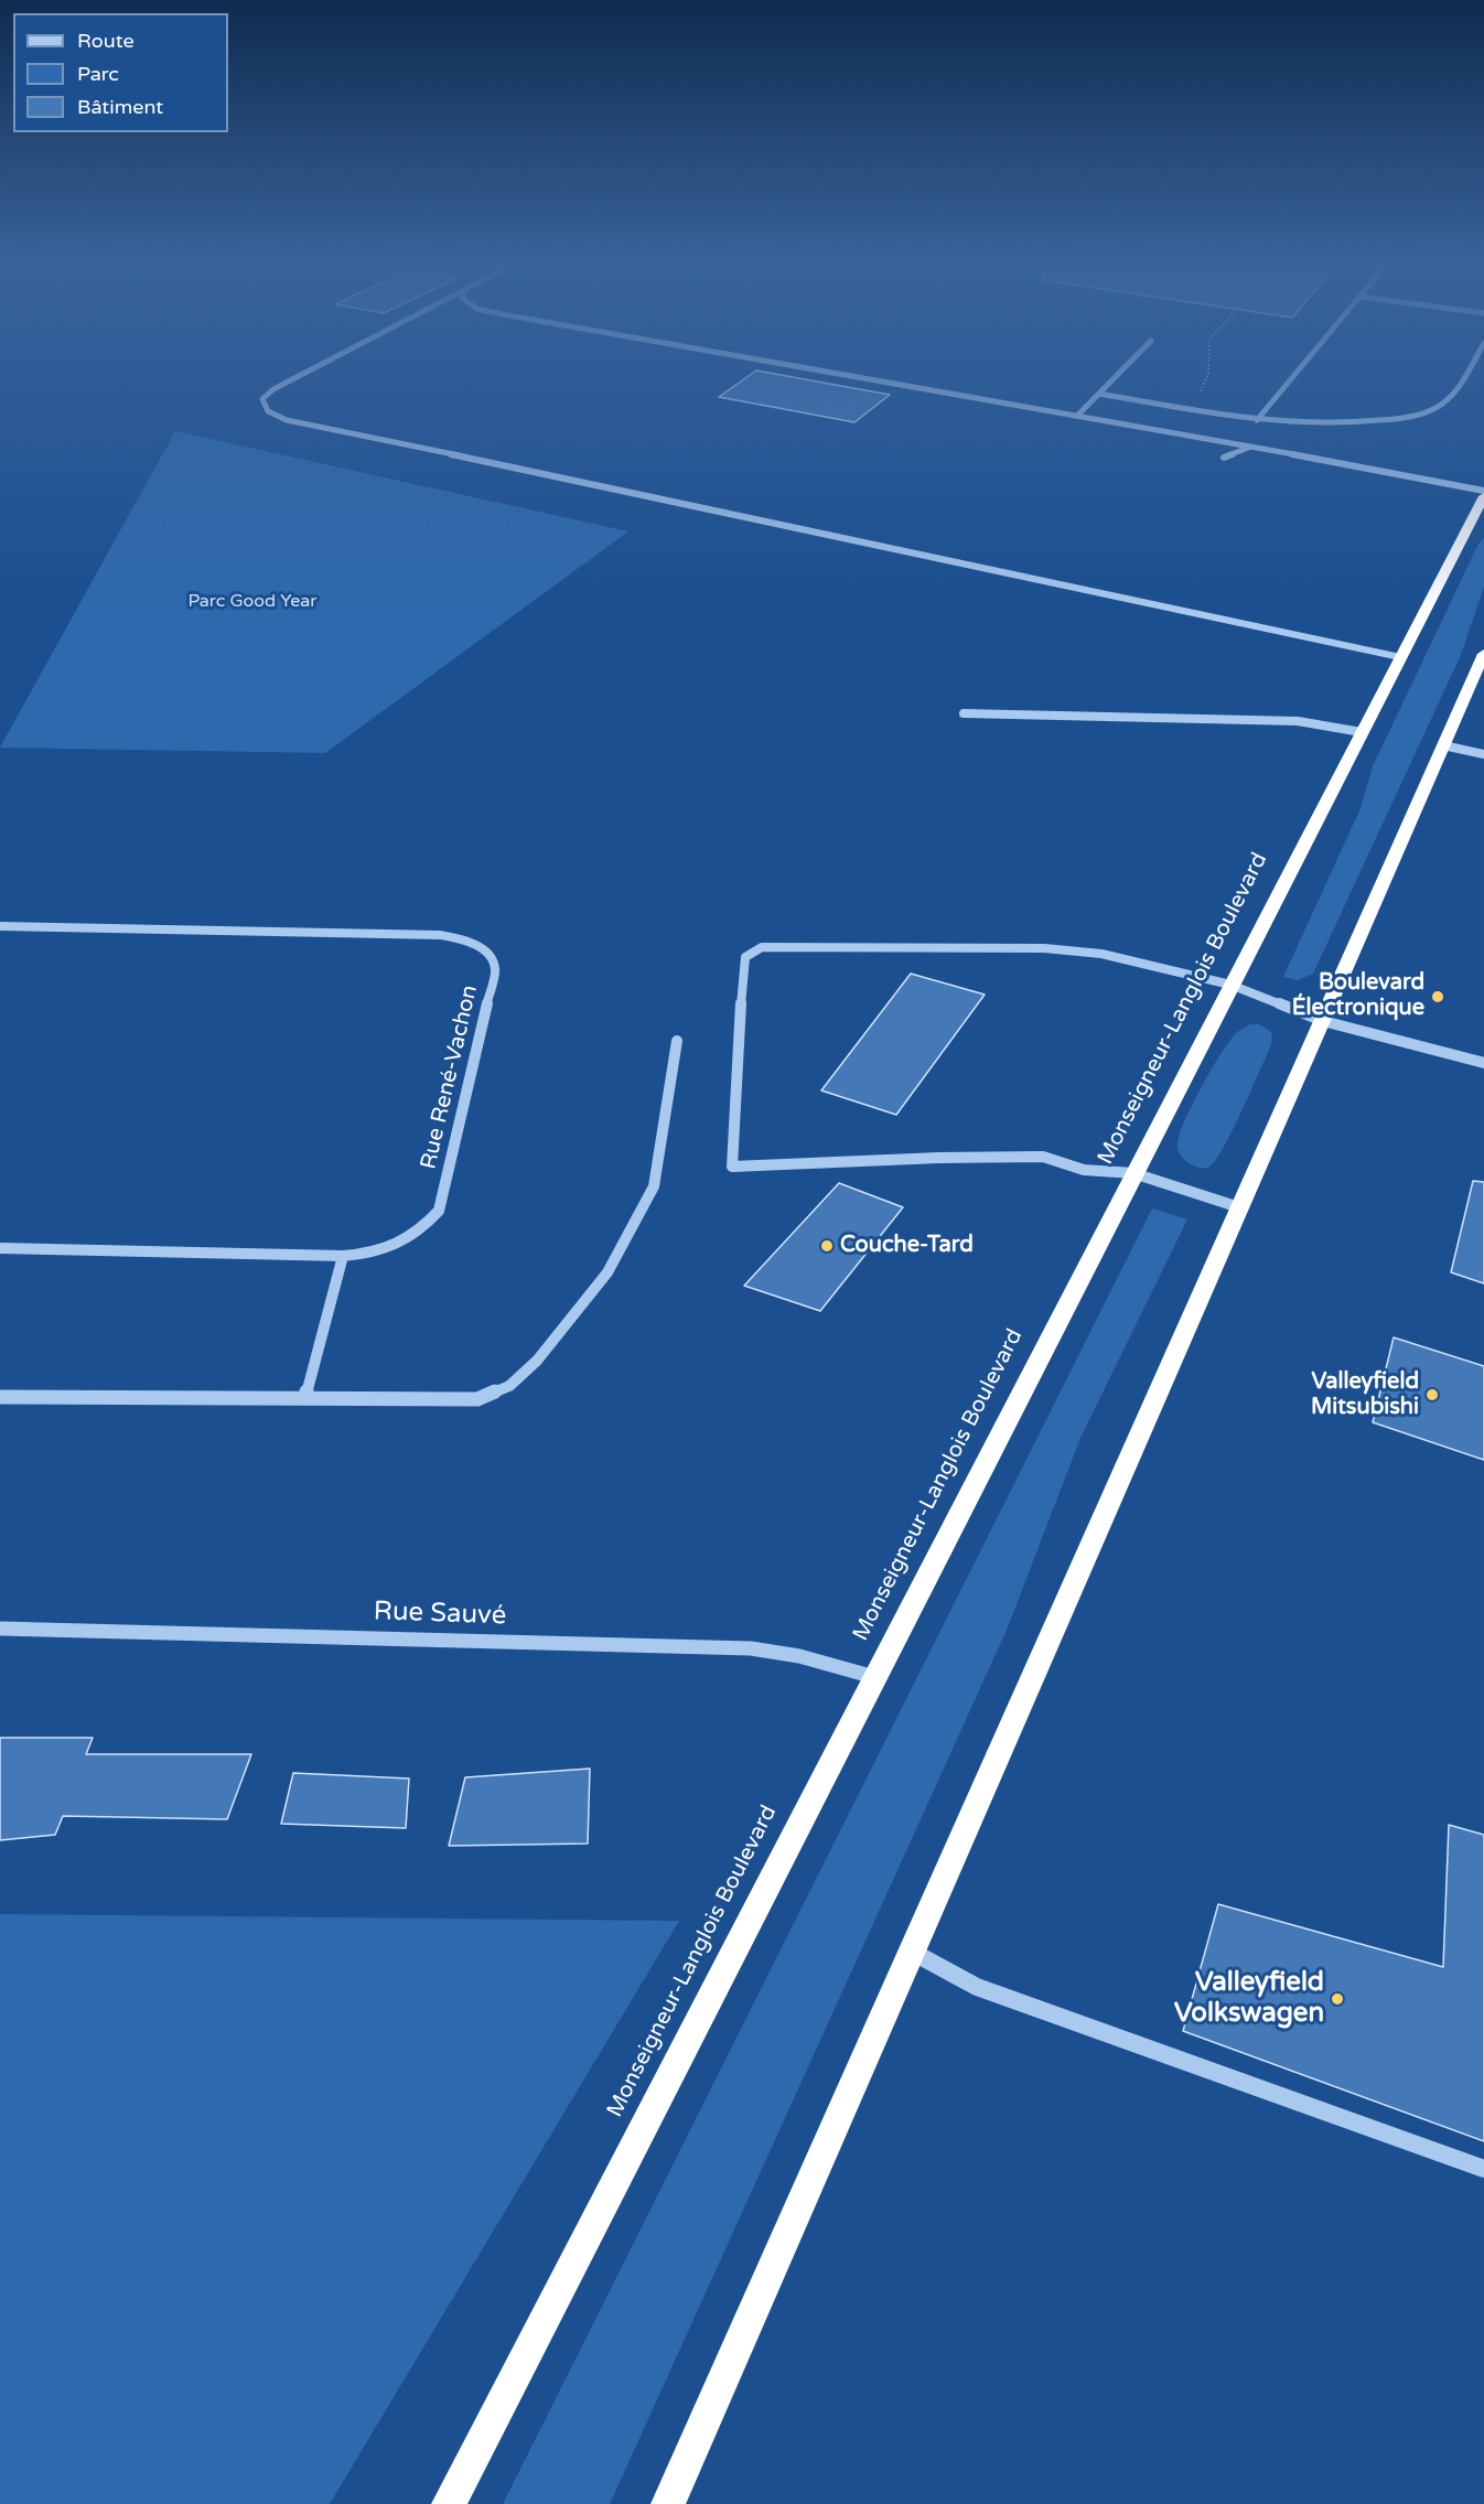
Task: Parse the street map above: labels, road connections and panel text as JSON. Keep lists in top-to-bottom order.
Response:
{
  "streets": {
    "highway": ["Monseigneur-Langlois Boulevard"],
    "street": ["Rue René-Vachon", "Rue Sauvé"]
  },
  "crossings": [
    ["Monseigneur-Langlois Boulevard", "Rue Sauvé"]
  ],
  "parks": ["Parc Good Year"],
  "places": [
    "Boulevard Électronique",
    "Couche-Tard",
    "Valleyfield Mitsubishi",
    "Valleyfield Volkswagen"
  ],
  "legend": ["Route", "Parc", "Bâtiment"]
}
